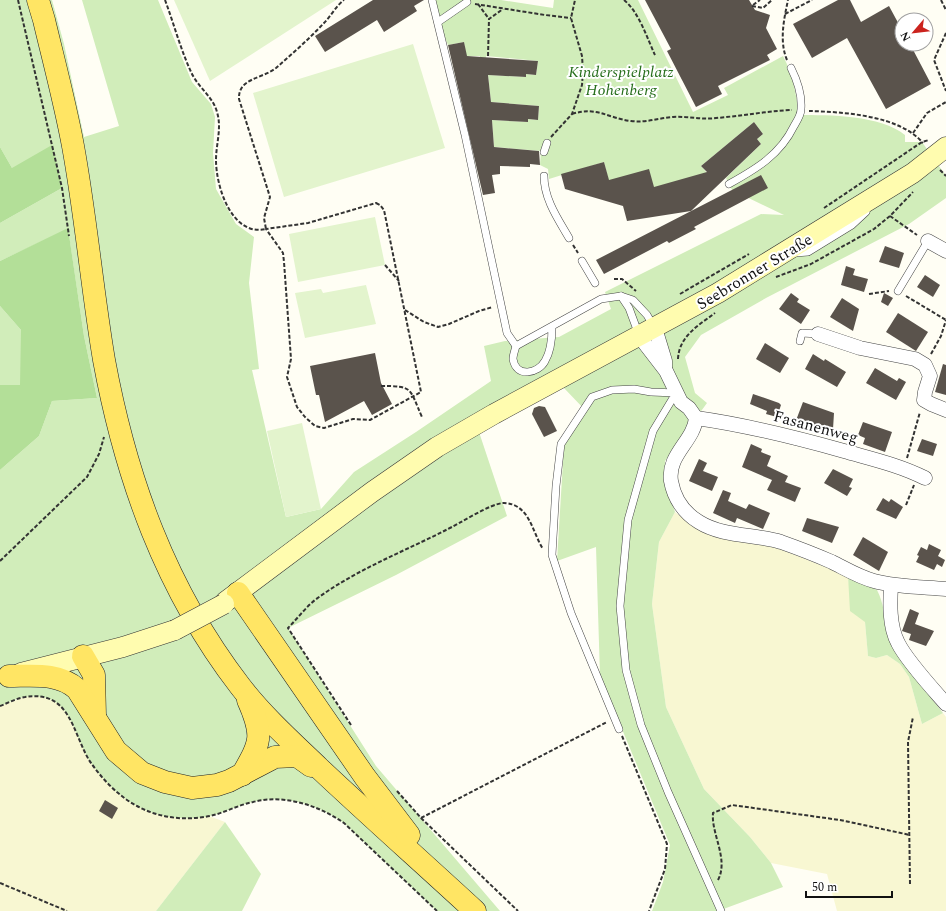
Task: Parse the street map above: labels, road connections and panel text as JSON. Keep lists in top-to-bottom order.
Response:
{
  "streets": {
    "street": ["Seebronner Straße", "Fasanenweg"]
  },
  "parks": ["Kinderspielplatz Hohenberg"],
  "scale_bar": "50 m",
  "north": "bottom left"
}
